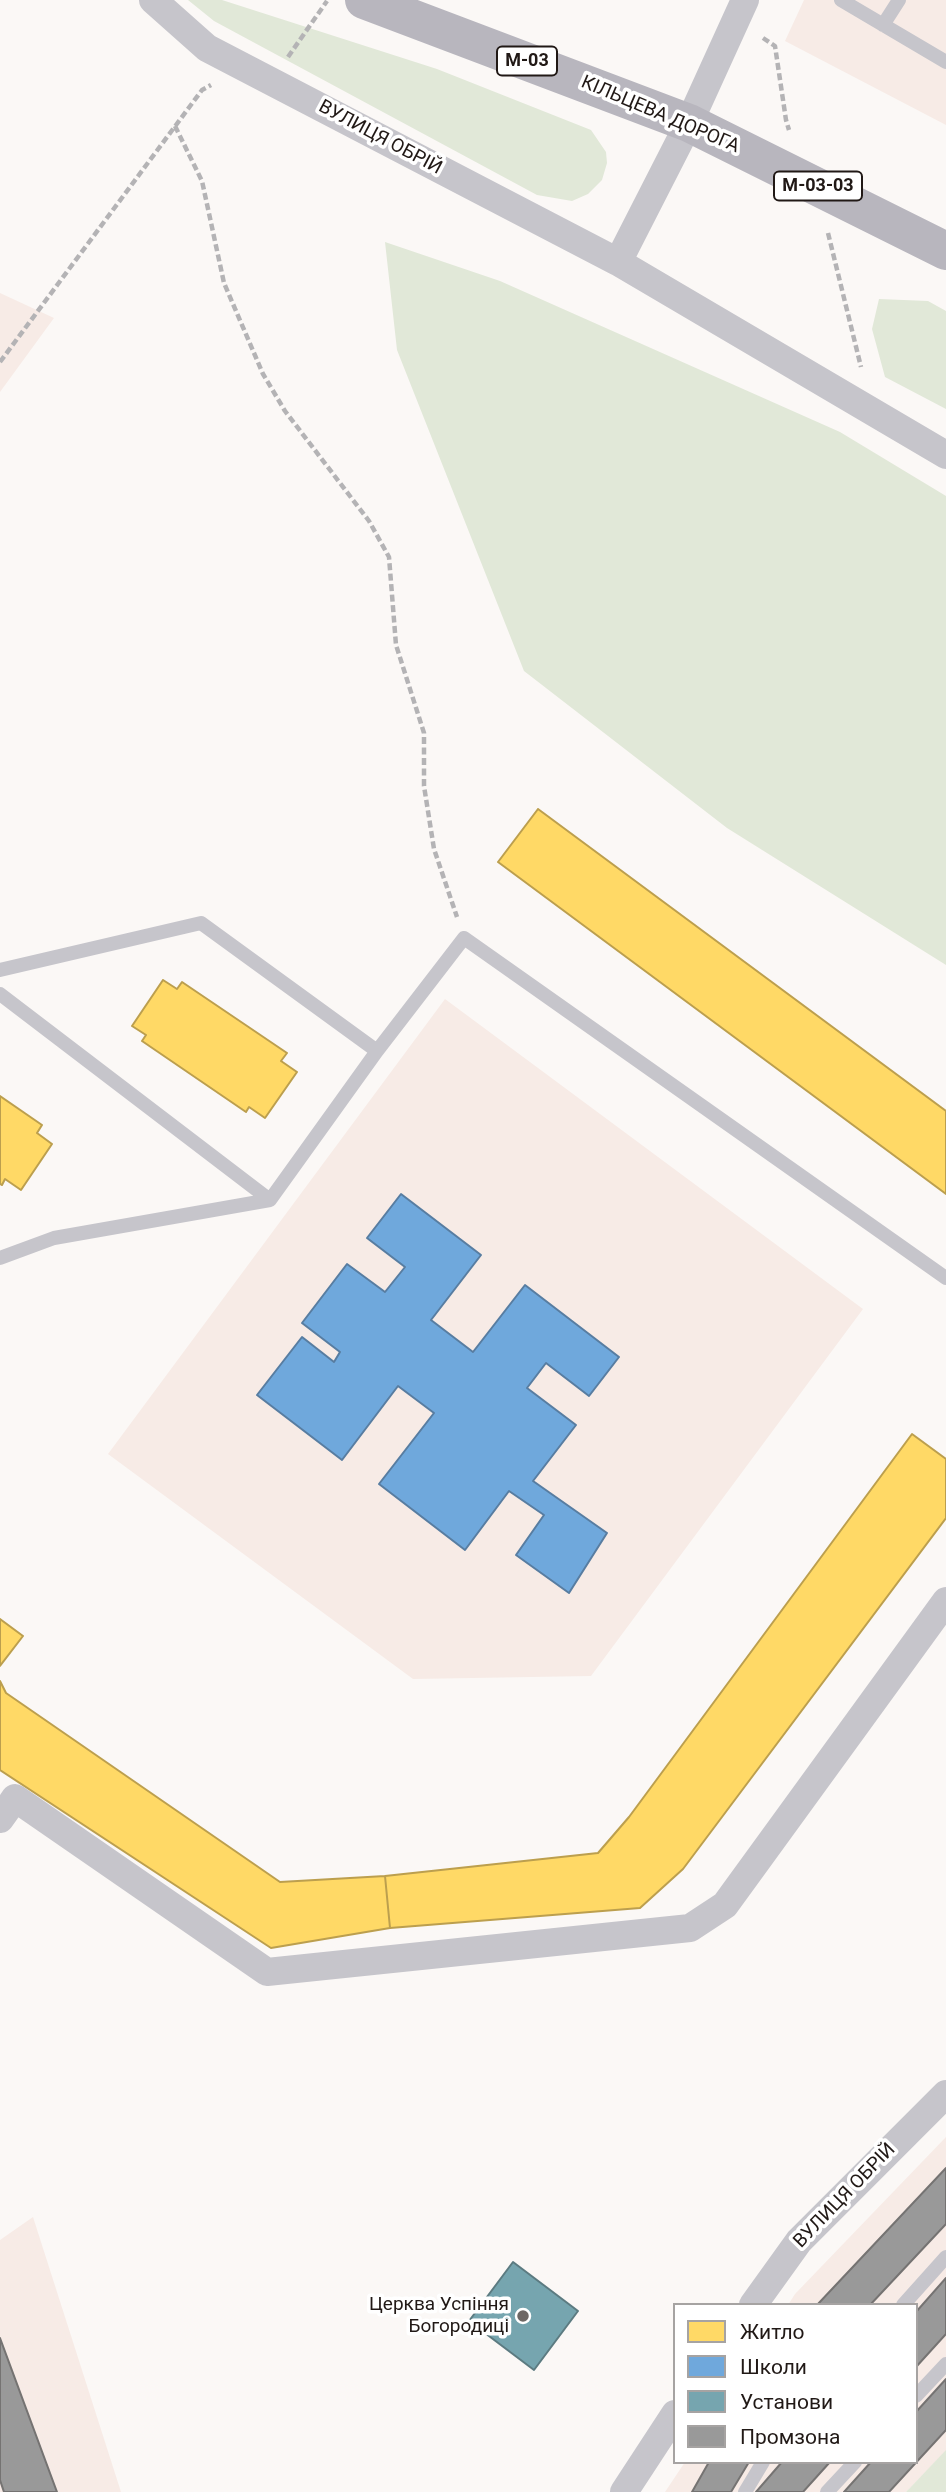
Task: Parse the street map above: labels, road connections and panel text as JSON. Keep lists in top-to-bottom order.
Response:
{
  "streets": {
    "highway": ["М-03", "КІЛЬЦЕВА ДОРОГА", "М-03-03"],
    "street": ["ВУЛИЦЯ ОБРІЙ"]
  },
  "places": ["Церква Успіння Богородиці"],
  "legend": [
    "Житло",
    "Школи",
    "Установи",
    "Промзона"
  ]
}
